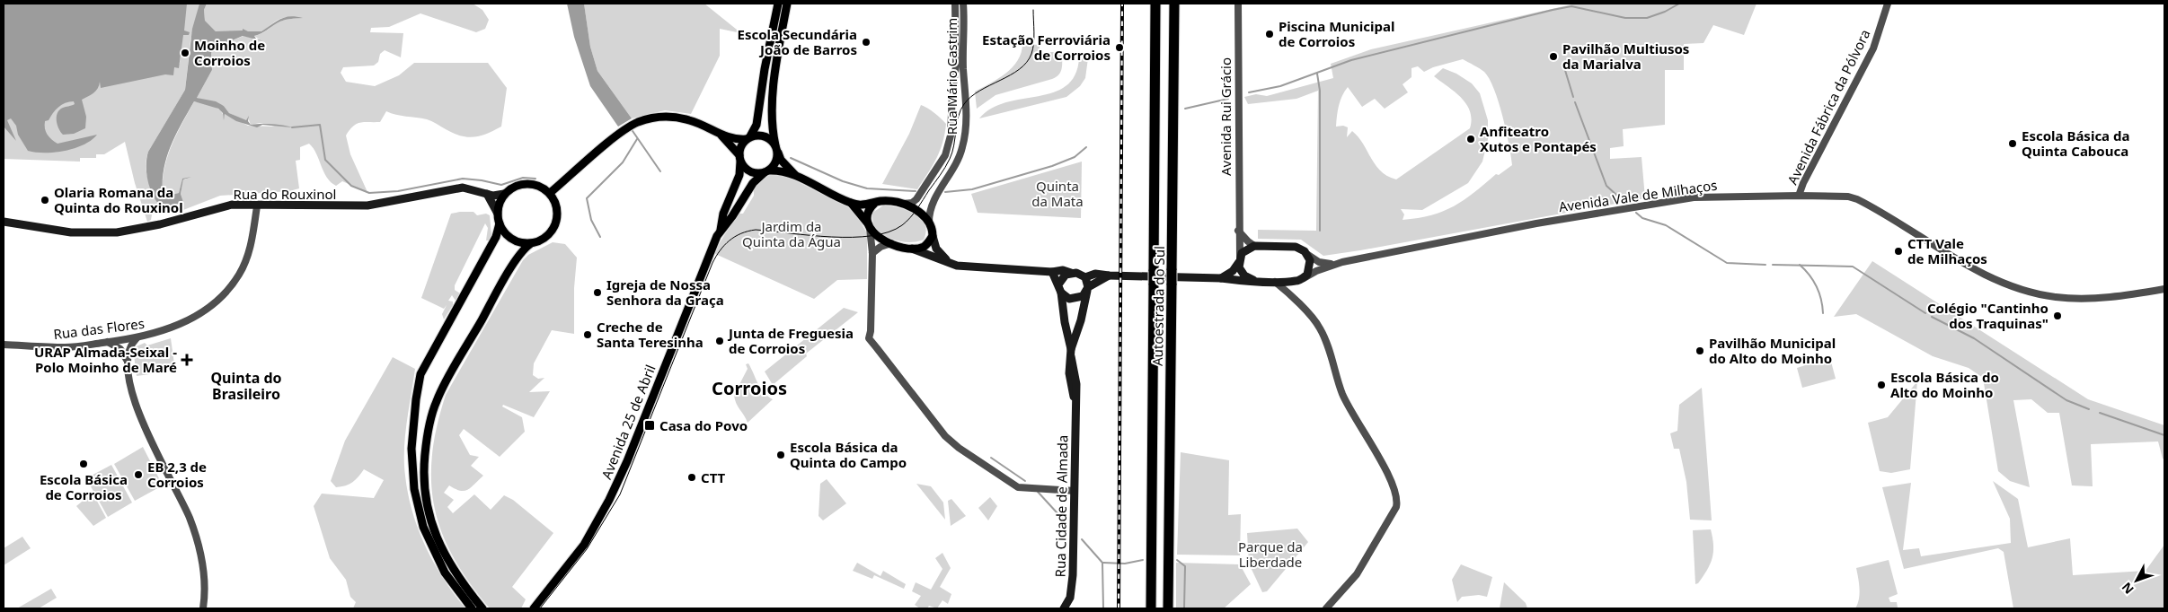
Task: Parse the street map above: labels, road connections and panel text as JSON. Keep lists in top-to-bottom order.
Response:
{
  "streets": {
    "highway": ["Autoestrada do Sul"],
    "main road": ["Rua do Rouxinol", "Avenida 25 de Abril", "Rua Cidade de Almada"],
    "street": [
      "Rua Mário Castrim",
      "Avenida Fábrica da Pólvora",
      "Avenida Rui Grácio",
      "Avenida Vale de Milhaços",
      "Rua das Flores"
    ]
  },
  "crossings": [
    ["Avenida Fábrica da Pólvora", "Avenida Vale de Milhaços"],
    ["Rua do Rouxinol", "Rua das Flores"]
  ],
  "districts": ["Quinta do Brasileiro", "Corroios"],
  "parks": ["Quinta da Mata", "Jardim da Quinta da Água", "Parque da Liberdade"],
  "places": {
    "other": [
      "Piscina Municipal de Corroios",
      "Escola Secundária João de Barros",
      "Estação Ferroviária de Corroios",
      "Moinho de Corroios",
      "Pavilhão Multiusos da Marialva",
      "Anfiteatro Xutos e Pontapés",
      "Escola Básica da Quinta Cabouca",
      "Olaria Romana da Quinta do Rouxinol",
      "CTT Vale de Milhaços",
      "Igreja de Nossa Senhora da Graça",
      "Colégio \"Cantinho dos Traquinas\"",
      "Creche de Santa Teresinha",
      "Junta de Freguesia de Corroios",
      "Pavilhão Municipal do Alto do Moinho",
      "Escola Básica do Alto do Moinho",
      "Escola Básica da Quinta do Campo",
      "Escola Básica de Corroios",
      "EB 2,3 de Corroios",
      "CTT"
    ],
    "health": ["URAP Almada-Seixal - Polo Moinho de Maré"],
    "transit": ["Casa do Povo"]
  },
  "north": "bottom left"
}
